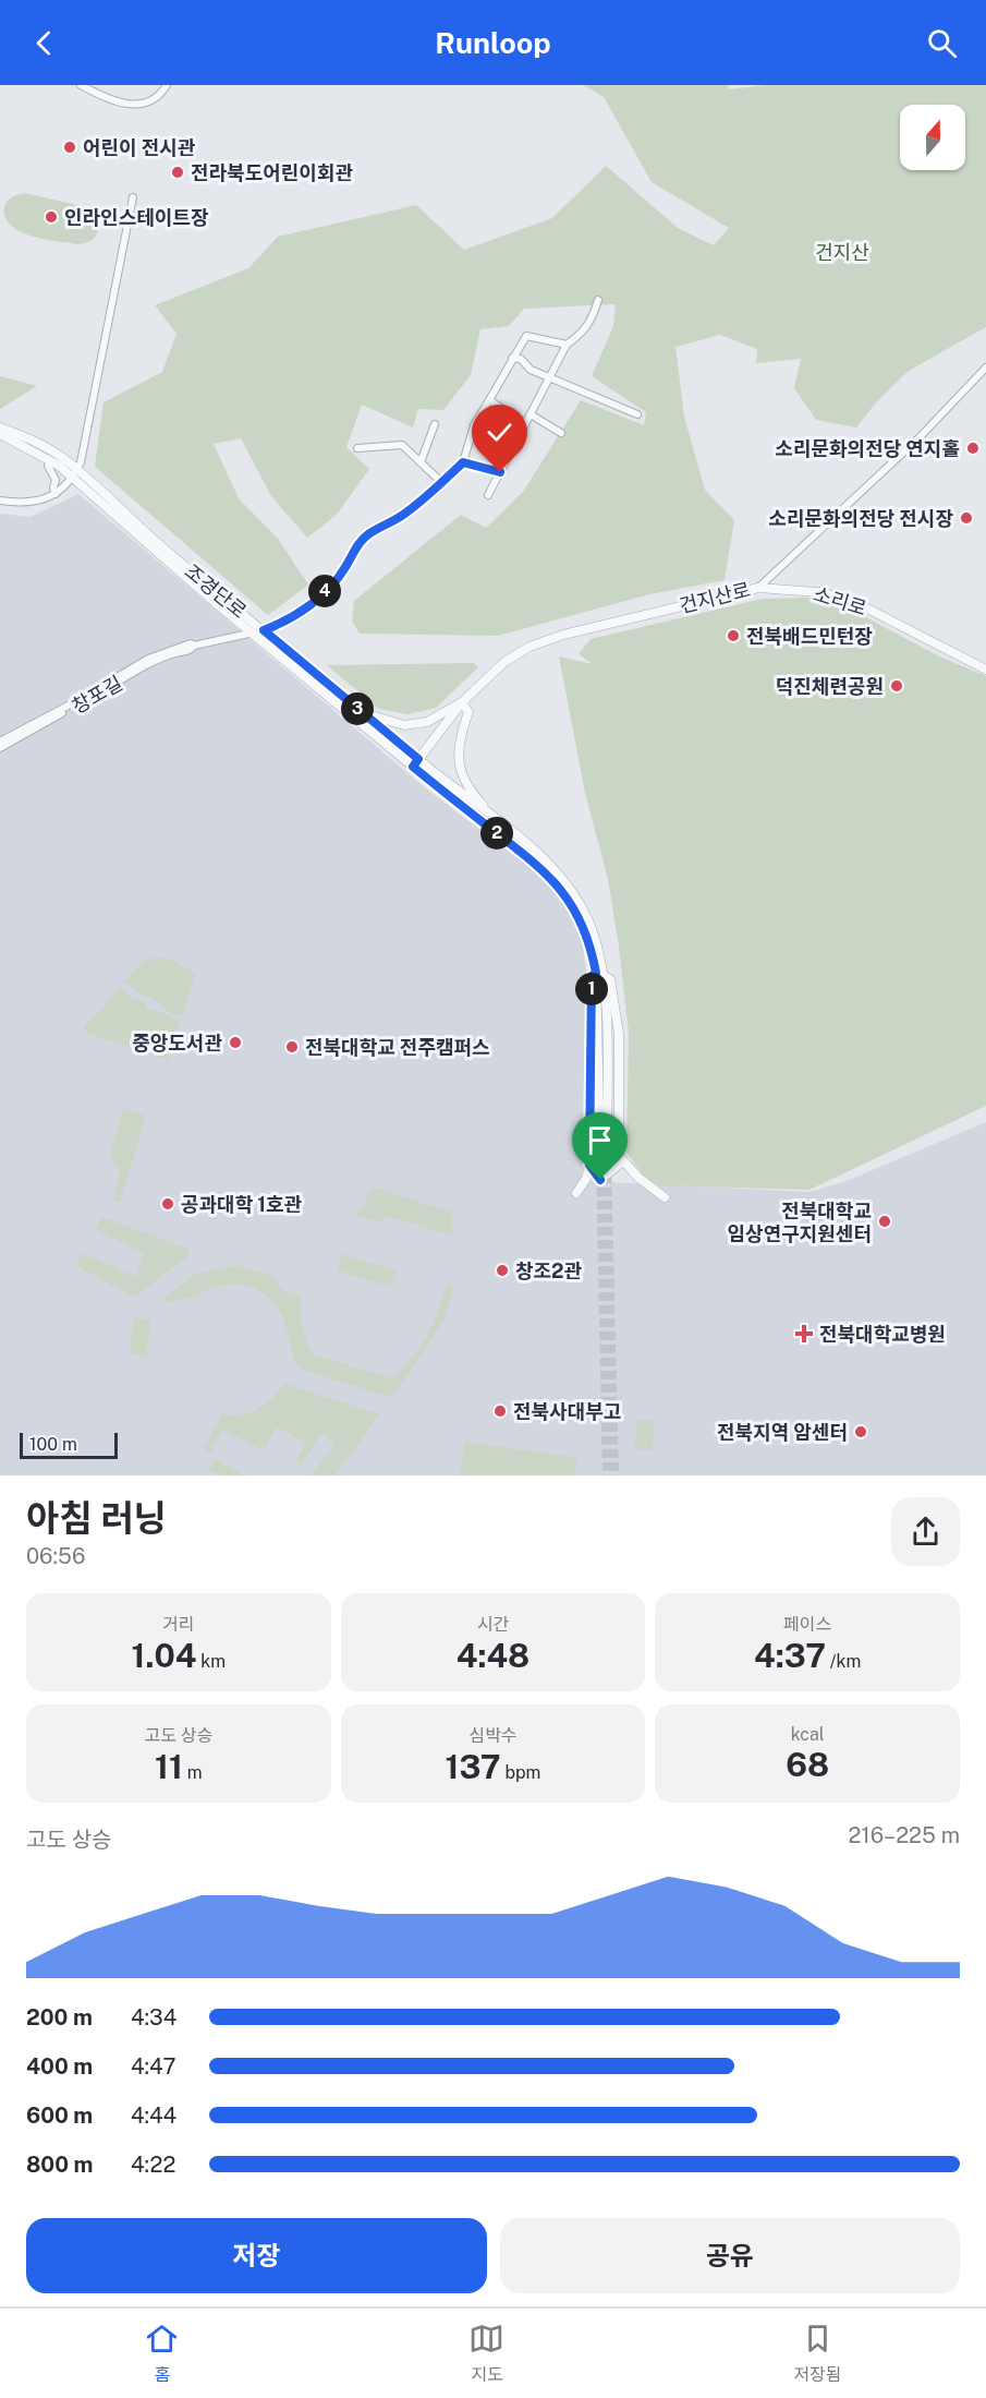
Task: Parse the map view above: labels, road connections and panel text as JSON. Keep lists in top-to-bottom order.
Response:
{
  "streets": {
    "street": [
      "조경단로",
      "건지산로",
      "소리로",
      "창포길"
    ]
  },
  "crossings": [
    ["조경단로", "건지산로"],
    ["조경단로", "창포길"],
    ["건지산로", "소리로"]
  ],
  "parks": ["건지산"],
  "places": {
    "other": [
      "어린이 전시관",
      "전라북도어린이회관",
      "인라인스테이트장",
      "소리문화의전당 연지홀",
      "소리문화의전당 전시장",
      "전북배드민턴장",
      "덕진체련공원",
      "중앙도서관",
      "전북대학교 전주캠퍼스",
      "공과대학 1호관",
      "전북대학교 임상연구지원센터",
      "창조2관",
      "전북사대부고",
      "전북지역 암센터"
    ],
    "health": ["전북대학교병원"]
  },
  "scale_bar": "100 m",
  "north": "top",
  "page": {
    "header": "Runloop",
    "pins": [
      "4",
      "3",
      "2",
      "1"
    ],
    "scale": "100 m",
    "heading": ["아침 러닝", "06:56"],
    "stats": [
      ["거리", "1.04 km"],
      ["시간", "4:48"],
      ["페이스", "4:37 /km"],
      ["고도 상승", "11 m"],
      ["심박수", "137 bpm"],
      ["kcal", "68"]
    ],
    "chart": ["고도 상승", "216–225 m"],
    "list": [
      {
        "name": "200 m",
        "note": "4:34"
      },
      {
        "name": "400 m",
        "note": "4:47"
      },
      {
        "name": "600 m",
        "note": "4:44"
      },
      {
        "name": "800 m",
        "note": "4:22"
      }
    ],
    "buttons": ["저장", "공유"],
    "tabs": ["홈", "지도", "저장됨"]
  }
}
